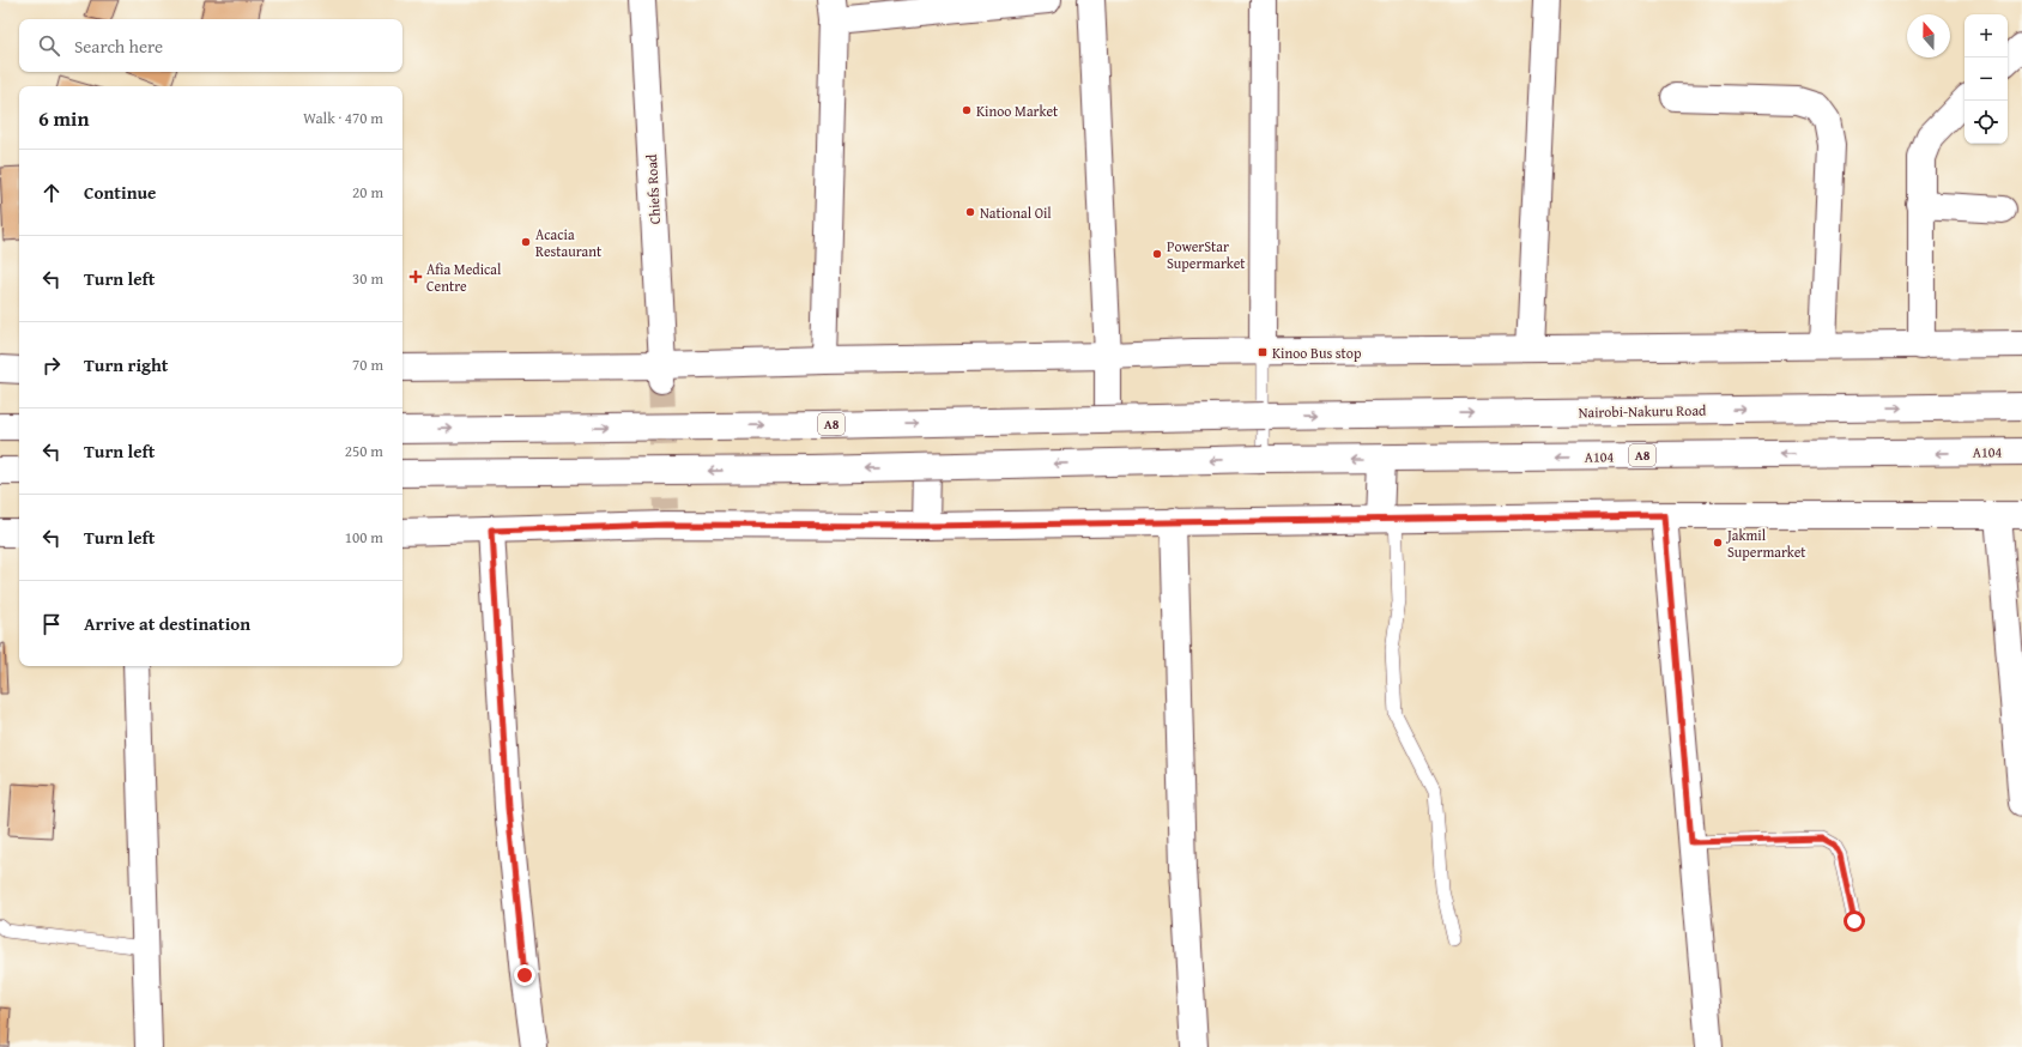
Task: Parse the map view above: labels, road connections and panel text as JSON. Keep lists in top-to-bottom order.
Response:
{
  "streets": {
    "main road": [
      "Chiefs Road",
      "Nairobi-Nakuru Road",
      "A8",
      "A104"
    ]
  },
  "crossings": [
    ["Nairobi-Nakuru Road", "A8"],
    ["A8", "A104"]
  ],
  "places": {
    "other": [
      "Kinoo Market",
      "National Oil",
      "Acacia Restaurant",
      "PowerStar Supermarket",
      "Jakmil Supermarket"
    ],
    "health": ["Afia Medical Centre"],
    "transit": ["Kinoo Bus stop"]
  },
  "north": "top",
  "page": {
    "map_buttons": ["+", "−"],
    "search": "Search here",
    "heading": ["6 min", "Walk · 470 m"],
    "list": [
      ["Continue", "20 m"],
      ["Turn left", "30 m"],
      ["Turn right", "70 m"],
      ["Turn left", "250 m"],
      ["Turn left", "100 m"],
      "Arrive at destination"
    ]
  }
}
